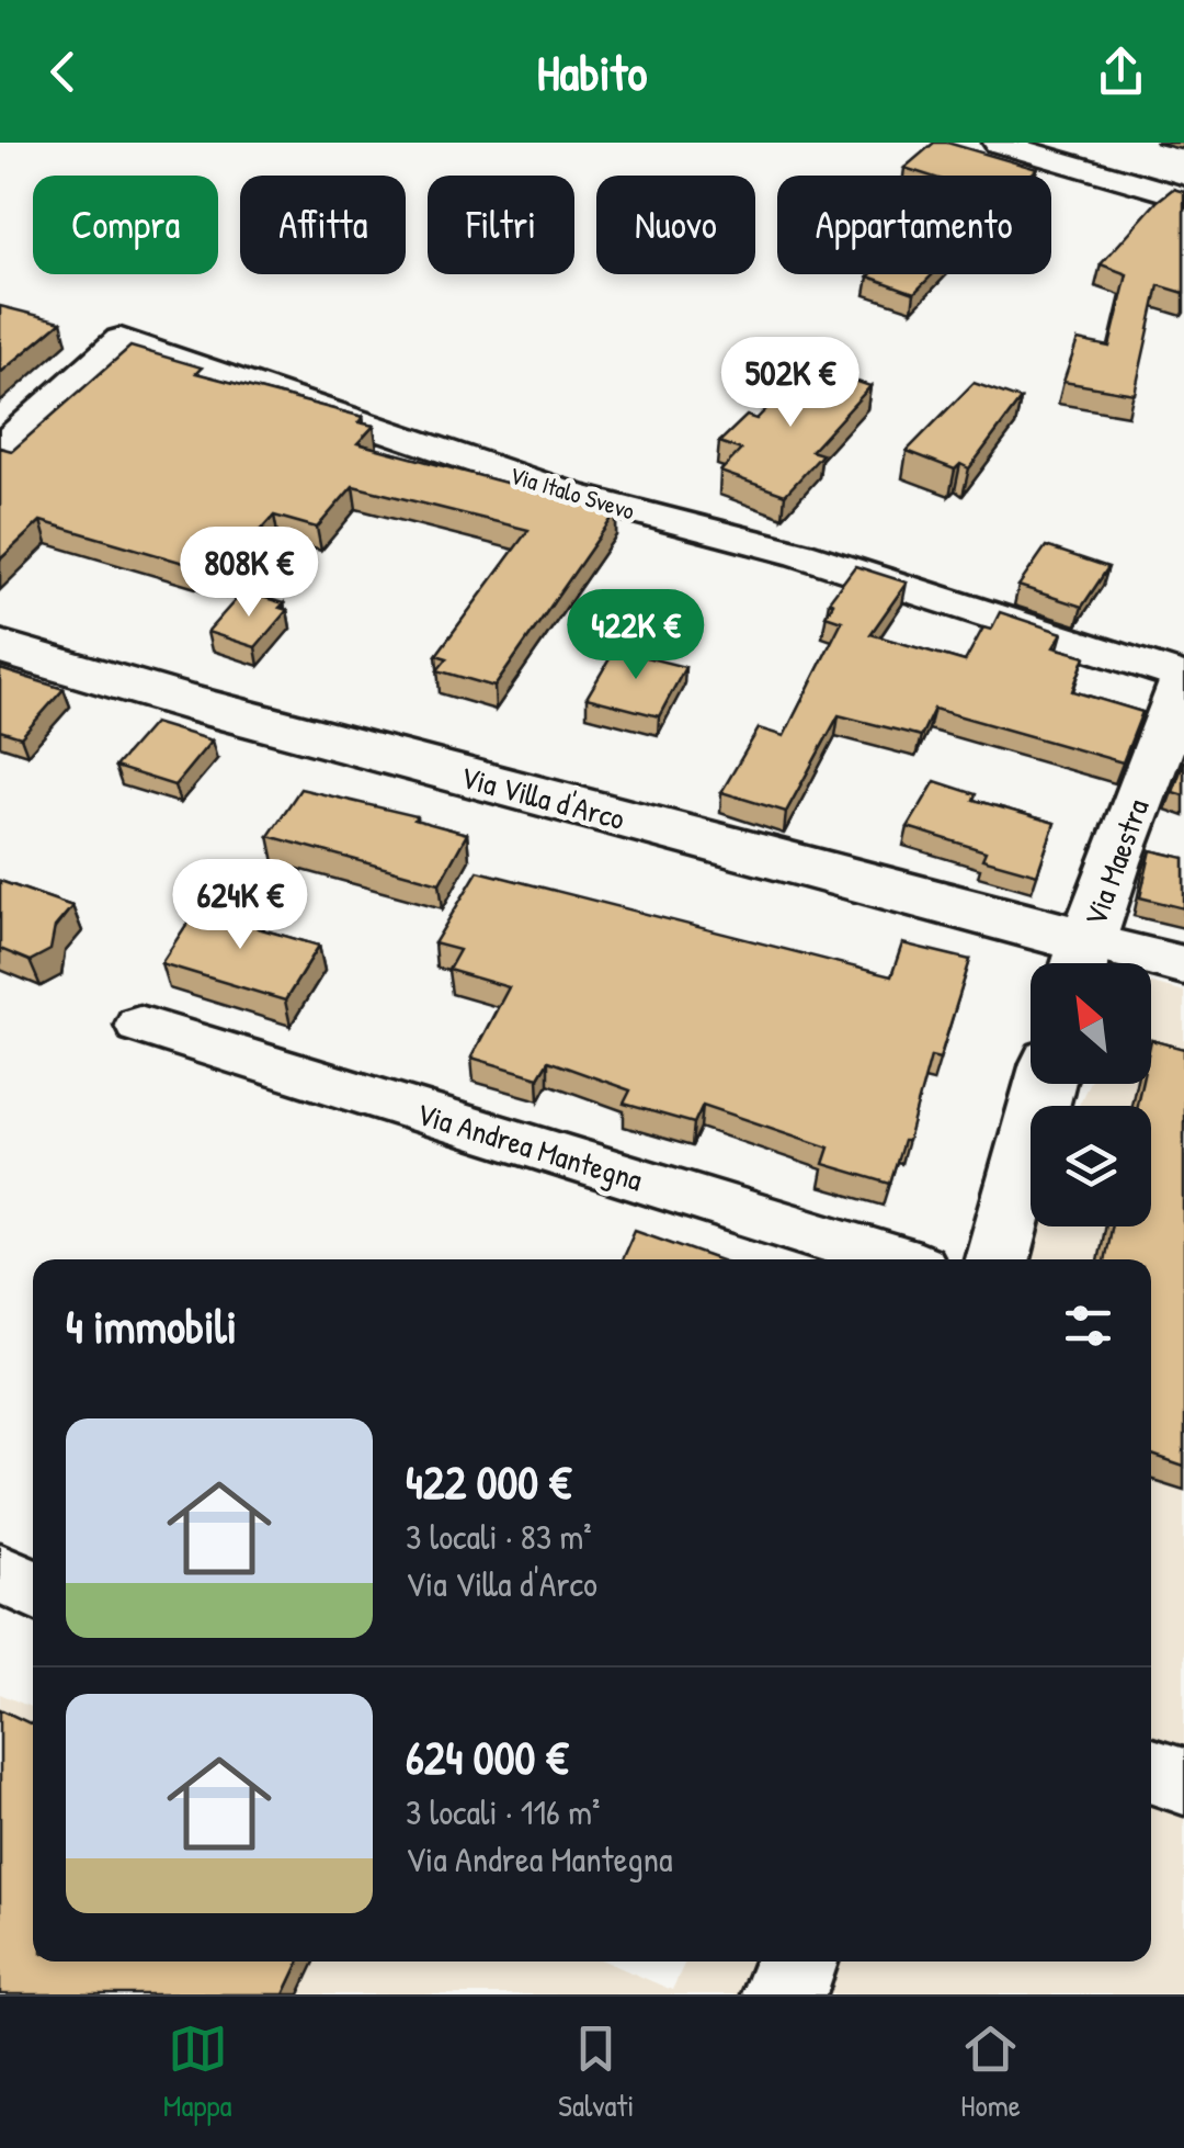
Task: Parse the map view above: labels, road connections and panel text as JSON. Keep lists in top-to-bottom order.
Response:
{
  "streets": {
    "street": [
      "Via Italo Svevo",
      "Via Villa d'Arco",
      "Via Maestra",
      "Via Andrea Mantegna"
    ]
  },
  "crossings": [
    ["Via Italo Svevo", "Via Maestra"],
    ["Via Villa d'Arco", "Via Maestra"]
  ],
  "north": "top left",
  "page": {
    "header": "Habito",
    "chip": [
      "Compra",
      "Affitta",
      "Filtri",
      "Nuovo",
      "Appartamento"
    ],
    "price": [
      "502K €",
      "808K €",
      "422K €",
      "624K €"
    ],
    "heading": "4 immobili",
    "list": [
      {
        "name": "422 000 €",
        "note": "3 locali · 83 m² · Via Villa d'Arco"
      },
      {
        "name": "624 000 €",
        "note": "3 locali · 116 m² · Via Andrea Mantegna"
      }
    ],
    "tabs": ["Mappa", "Salvati", "Home"]
  }
}
